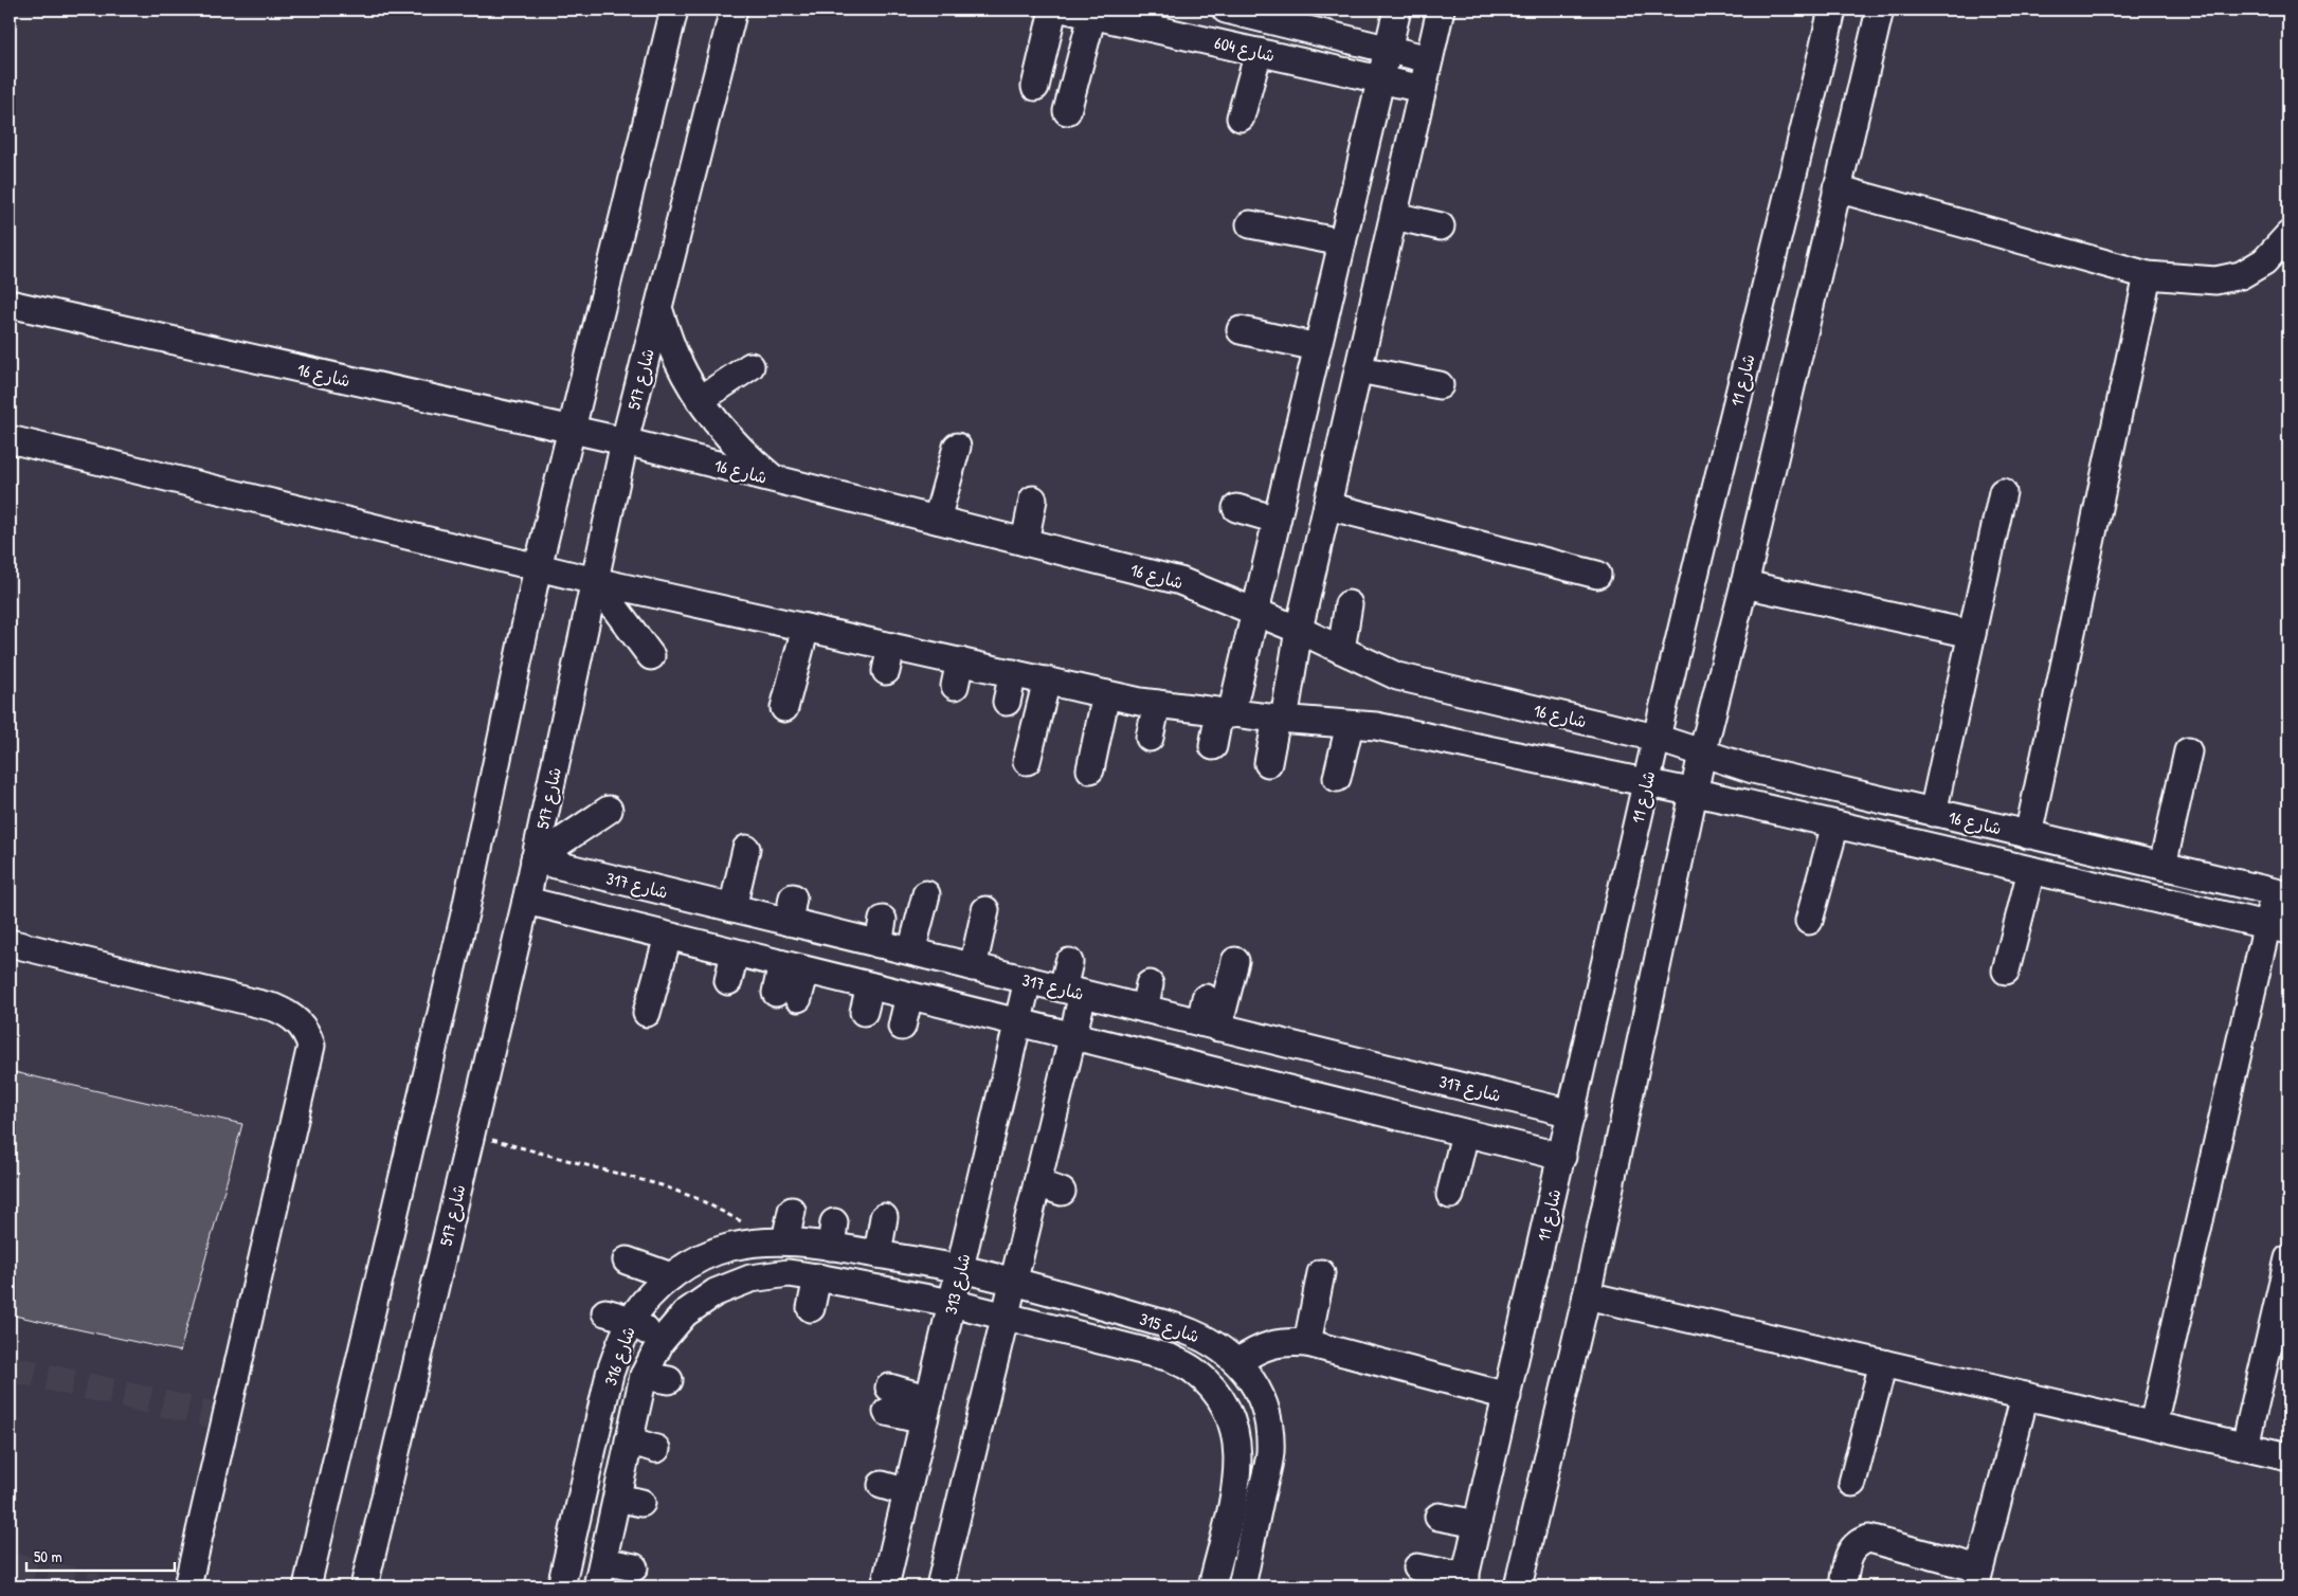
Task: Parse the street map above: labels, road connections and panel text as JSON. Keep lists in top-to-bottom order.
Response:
{
  "streets": {
    "street": [
      "شارع 604",
      "شارع 16",
      "شارع 517",
      "شارع 11",
      "شارع 317",
      "شارع 313",
      "شارع 315",
      "شارع 316"
    ]
  },
  "crossings": [
    ["شارع 16", "شارع 517"],
    ["شارع 16", "شارع 11"],
    ["شارع 517", "شارع 317"],
    ["شارع 11", "شارع 317"],
    ["شارع 317", "شارع 313"],
    ["شارع 313", "شارع 315"],
    ["شارع 313", "شارع 316"],
    ["شارع 315", "شارع 316"]
  ],
  "scale_bar": "50 m"
}
